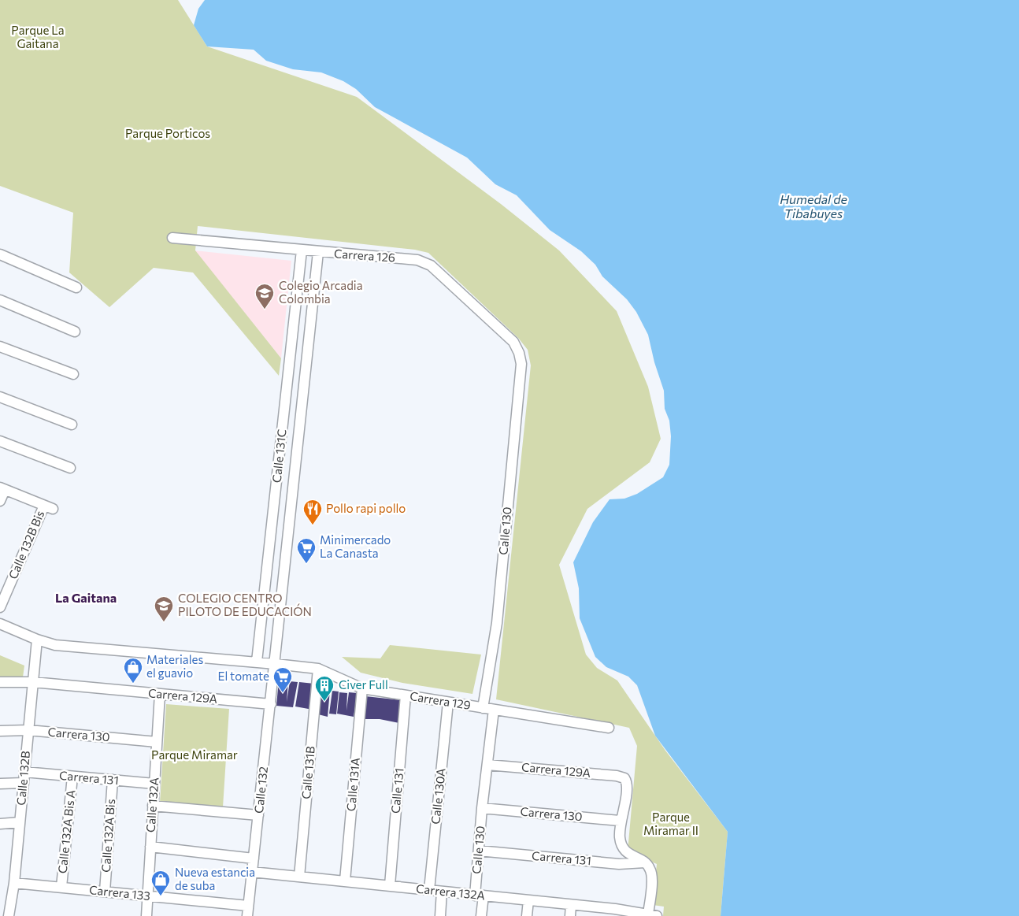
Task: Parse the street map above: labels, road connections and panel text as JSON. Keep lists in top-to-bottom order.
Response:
{
  "streets": {
    "street": [
      "Carrera 126",
      "Calle 131C",
      "Calle 130",
      "Calle 132B Bis",
      "Carrera 129A",
      "Carrera 129",
      "Carrera 130",
      "Calle 131B",
      "Calle 132B",
      "Carrera 131",
      "Calle 131A",
      "Calle 132",
      "Calle 131",
      "Calle 130A",
      "Calle 132A",
      "Calle 132A Bis A",
      "Calle 132A Bis",
      "Carrera 132A",
      "Carrera 133"
    ]
  },
  "crossings": [
    ["Carrera 126", "Calle 131C"],
    ["Carrera 126", "Calle 130"],
    ["Calle 131C", "Carrera 129"],
    ["Calle 131C", "Calle 132"],
    ["Calle 130", "Carrera 129A"],
    ["Calle 130", "Carrera 129"],
    ["Calle 130", "Carrera 130"],
    ["Calle 130", "Carrera 131"],
    ["Calle 130", "Carrera 132A"],
    ["Carrera 129A", "Carrera 130"],
    ["Carrera 129A", "Calle 132B"],
    ["Carrera 129A", "Calle 132"],
    ["Carrera 129A", "Calle 132A"],
    ["Carrera 129", "Calle 131B"],
    ["Carrera 129", "Calle 132B"],
    ["Carrera 129", "Calle 131A"],
    ["Carrera 129", "Calle 132"],
    ["Carrera 129", "Calle 131"],
    ["Carrera 129", "Calle 130A"],
    ["Carrera 130", "Calle 132B"],
    ["Carrera 130", "Calle 132A"],
    ["Calle 131B", "Carrera 132A"],
    ["Calle 132B", "Carrera 131"],
    ["Calle 132B", "Carrera 133"],
    ["Carrera 131", "Calle 132A"],
    ["Carrera 131", "Calle 132A Bis A"],
    ["Carrera 131", "Calle 132A Bis"],
    ["Calle 131A", "Carrera 132A"],
    ["Calle 132", "Carrera 132A"],
    ["Calle 132", "Carrera 133"],
    ["Calle 131", "Carrera 132A"],
    ["Calle 130A", "Carrera 132A"],
    ["Calle 132A", "Carrera 133"],
    ["Calle 132A Bis A", "Carrera 133"],
    ["Calle 132A Bis", "Carrera 133"]
  ],
  "districts": ["La Gaitana"],
  "water": ["Humedal de Tibabuyes"],
  "parks": [
    "Parque La Gaitana",
    "Parque Porticos",
    "Parque Miramar",
    "Parque Miramar II"
  ],
  "places": {
    "school or university": ["Colegio Arcadia Colombia", "COLEGIO CENTRO PILOTO DE EDUCACIÓN"],
    "restaurant": ["Pollo rapi pollo"],
    "supermarket": ["Minimercado La Canasta", "El tomate"],
    "shop": ["Materiales el guavio", "Nueva estancia de suba"],
    "building": ["Civer Full"]
  }
}
